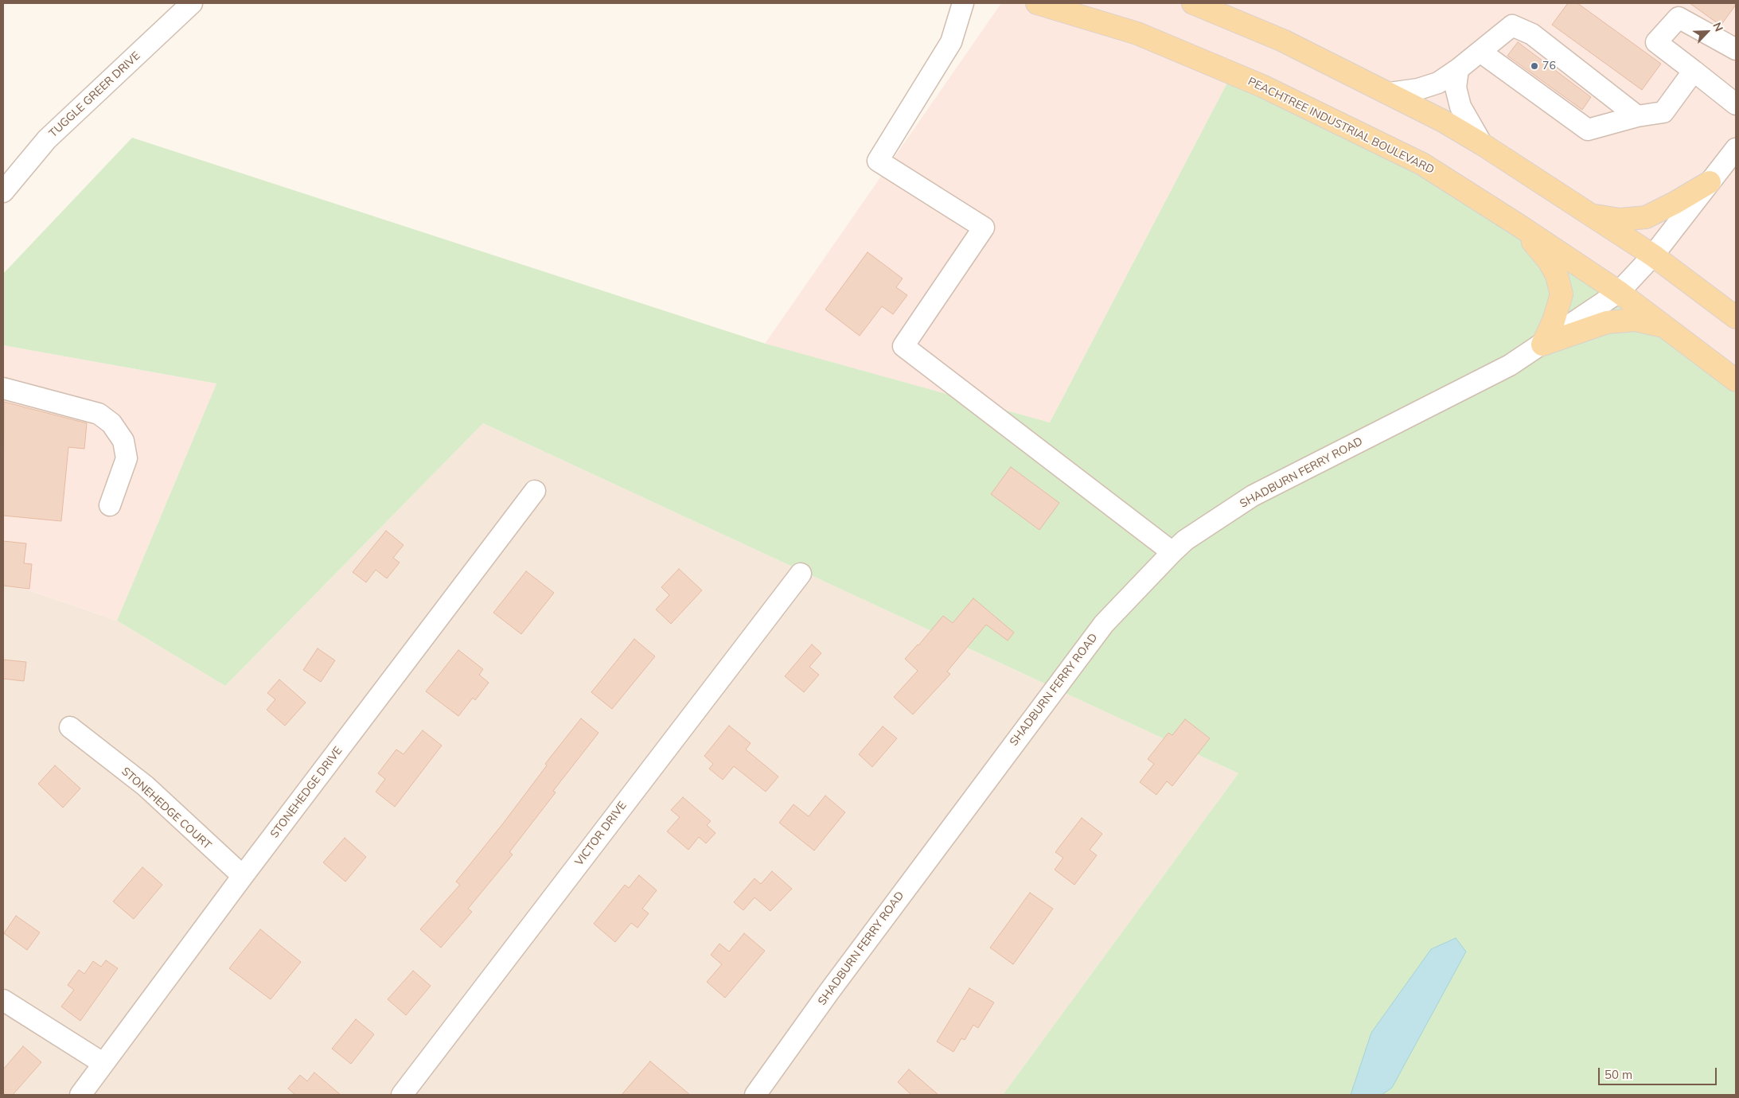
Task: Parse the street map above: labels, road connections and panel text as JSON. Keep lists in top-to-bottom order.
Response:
{
  "streets": {
    "main road": ["PEACHTREE INDUSTRIAL BOULEVARD"],
    "street": [
      "TUGGLE GREER DRIVE",
      "SHADBURN FERRY ROAD",
      "STONEHEDGE DRIVE",
      "STONEHEDGE COURT",
      "VICTOR DRIVE"
    ]
  },
  "crossings": [
    ["PEACHTREE INDUSTRIAL BOULEVARD", "SHADBURN FERRY ROAD"],
    ["STONEHEDGE DRIVE", "STONEHEDGE COURT"]
  ],
  "places": ["76"],
  "scale_bar": "50 m",
  "north": "top right"
}
